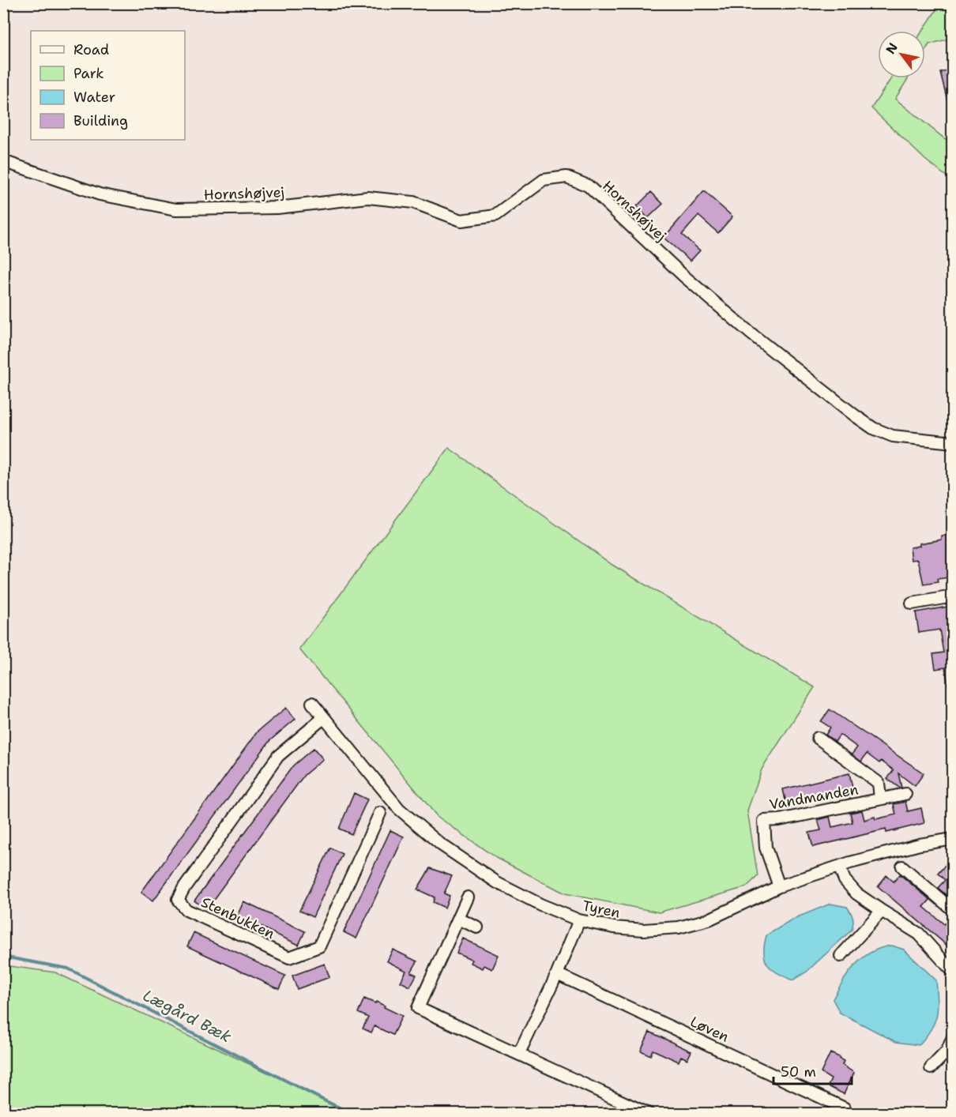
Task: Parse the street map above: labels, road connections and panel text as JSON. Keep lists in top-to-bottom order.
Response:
{
  "streets": {
    "street": [
      "Hornshøjvej",
      "Vandmanden",
      "Tyren",
      "Stenbukken",
      "Løven"
    ]
  },
  "crossings": [
    ["Vandmanden", "Tyren"],
    ["Tyren", "Stenbukken"]
  ],
  "water": ["Lægård Bæk"],
  "legend": [
    "Road",
    "Park",
    "Water",
    "Building"
  ],
  "scale_bar": "50 m",
  "north": "top left"
}
